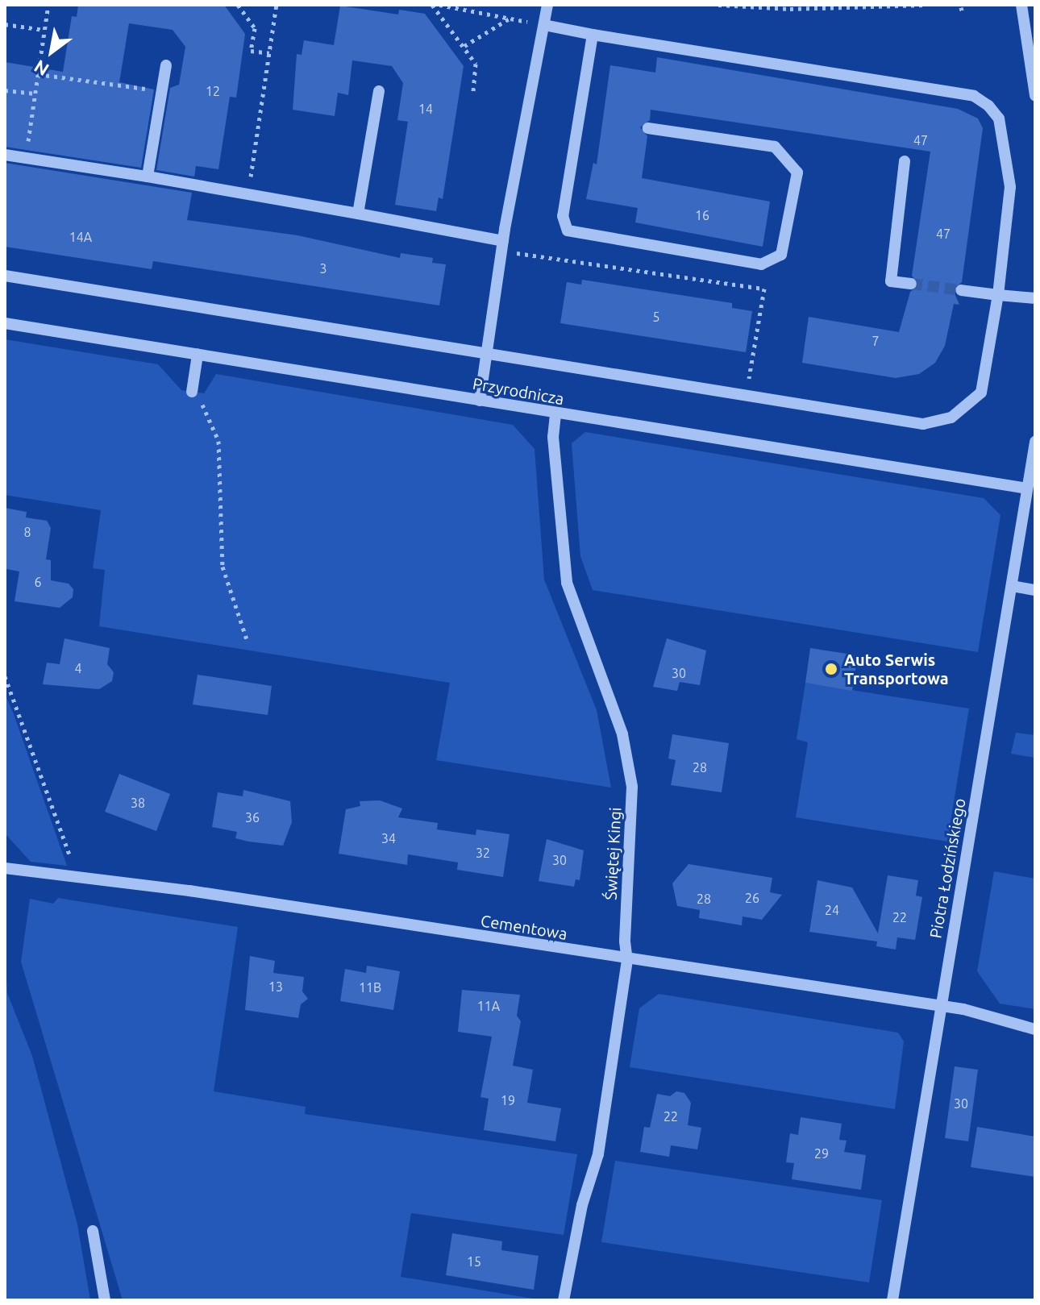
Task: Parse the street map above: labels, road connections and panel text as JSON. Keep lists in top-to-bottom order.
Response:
{
  "streets": {
    "street": [
      "Przyrodnicza",
      "Świętej Kingi",
      "Piotra Łodzińskiego",
      "Cementowa"
    ]
  },
  "crossings": [
    ["Przyrodnicza", "Świętej Kingi"],
    ["Przyrodnicza", "Piotra Łodzińskiego"],
    ["Świętej Kingi", "Cementowa"],
    ["Piotra Łodzińskiego", "Cementowa"]
  ],
  "places": ["Auto Serwis Transportowa"],
  "house_numbers": [
    "12",
    "14",
    "47",
    "16",
    "47",
    "14A",
    "3",
    "5",
    "7",
    "8",
    "6",
    "4",
    "30",
    "28",
    "38",
    "36",
    "34",
    "32",
    "30",
    "26",
    "28",
    "24",
    "22",
    "13",
    "11B",
    "11A",
    "19",
    "30",
    "22",
    "29",
    "15"
  ],
  "north": "bottom left"
}
